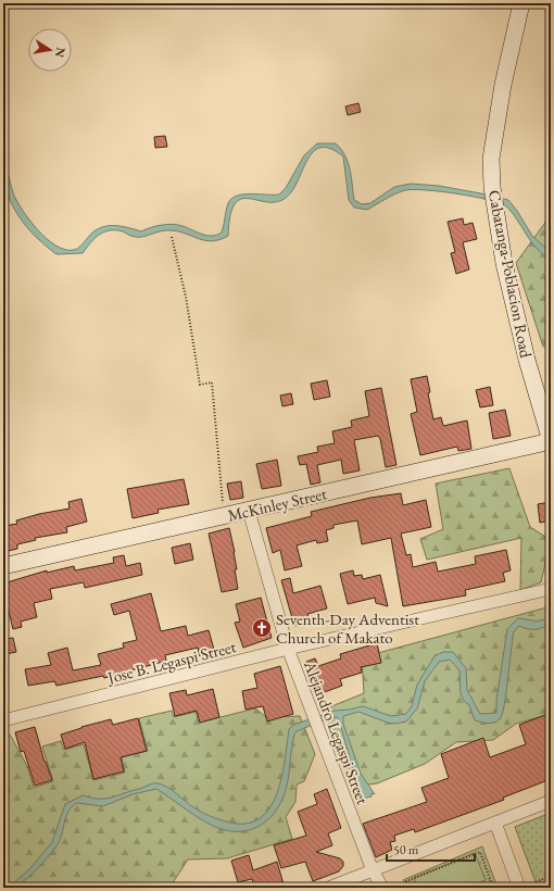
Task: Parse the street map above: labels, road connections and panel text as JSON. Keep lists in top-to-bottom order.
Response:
{
  "streets": {
    "street": [
      "Cabatanga-Poblacion Road",
      "McKinley Street",
      "Jose B. Legaspi Street",
      "Alejandro Legaspi Street"
    ]
  },
  "crossings": [
    ["Cabatanga-Poblacion Road", "McKinley Street"],
    ["McKinley Street", "Alejandro Legaspi Street"],
    ["Jose B. Legaspi Street", "Alejandro Legaspi Street"]
  ],
  "places": {
    "church": ["Seventh-Day Adventist Church of Makato"]
  },
  "scale_bar": "50 m",
  "north": "right"
}
